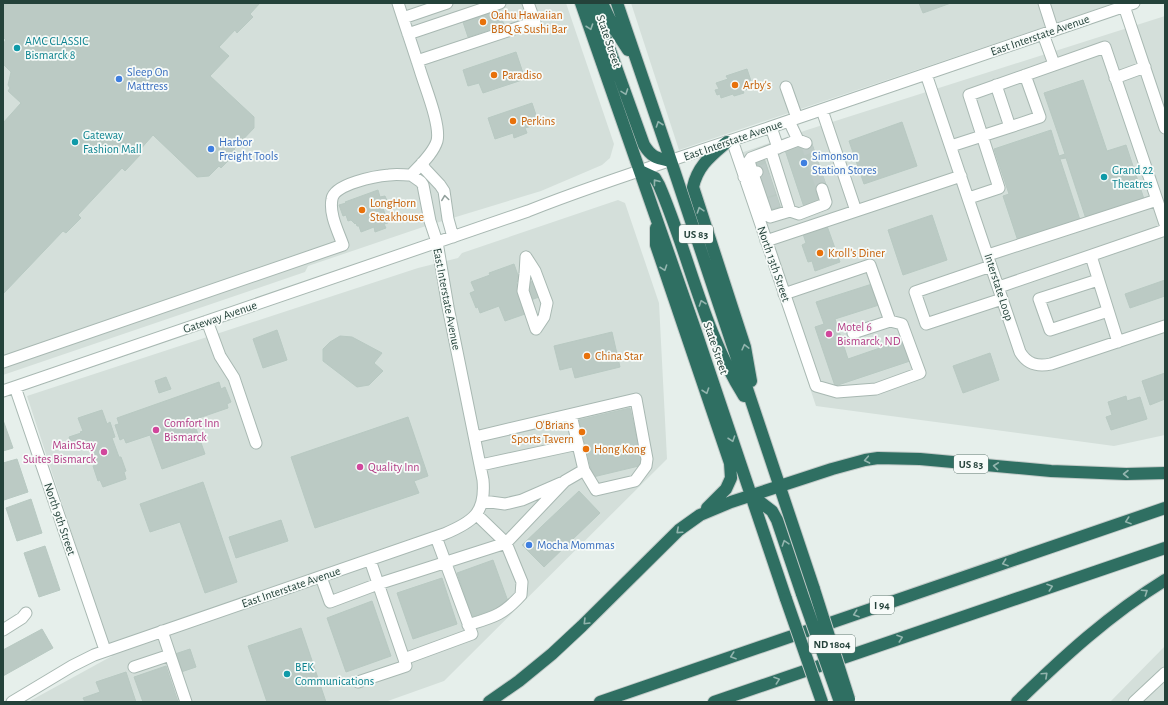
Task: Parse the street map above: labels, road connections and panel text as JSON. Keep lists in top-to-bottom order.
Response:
{
  "streets": {
    "highway": [
      "State Street",
      "US 83",
      "I 94",
      "ND 1804"
    ],
    "street": [
      "East Interstate Avenue",
      "North 13th Street",
      "Interstate Loop",
      "Gateway Avenue",
      "North 9th Street"
    ]
  },
  "crossings": [
    ["East Interstate Avenue", "State Street"],
    ["East Interstate Avenue", "North 13th Street"],
    ["East Interstate Avenue", "Interstate Loop"],
    ["East Interstate Avenue", "Gateway Avenue"],
    ["East Interstate Avenue", "North 9th Street"],
    ["State Street", "US 83"],
    ["Gateway Avenue", "North 9th Street"]
  ],
  "places": [
    "Oahu Hawaiian BBQ & Sushi Bar",
    "AMC CLASSIC Bismarck 8",
    "Paradiso",
    "Sleep On Mattress",
    "Arby's",
    "Perkins",
    "Gateway Fashion Mall",
    "Harbor Freight Tools",
    "Simonson Station Stores",
    "Grand 22 Theatres",
    "LongHorn Steakhouse",
    "Kroll's Diner",
    "Motel 6 Bismarck, ND",
    "China Star",
    "Comfort Inn Bismarck",
    "O'Brians Sports Tavern",
    "Hong Kong",
    "MainStay Suites Bismarck",
    "Quality Inn",
    "Mocha Mommas",
    "BEK Communications"
  ]
}
